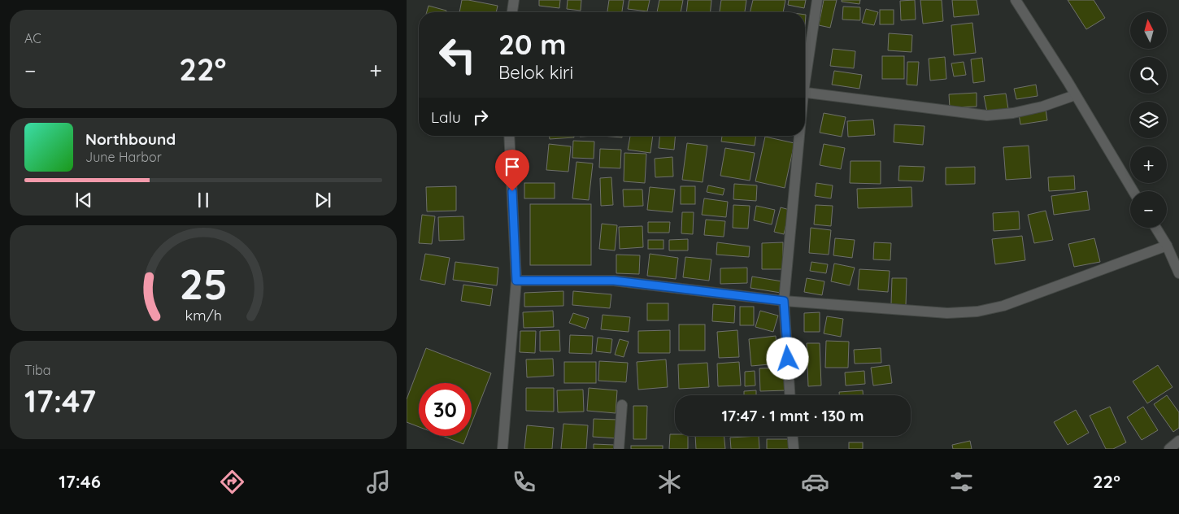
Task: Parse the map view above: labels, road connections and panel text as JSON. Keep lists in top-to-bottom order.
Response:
{
  "north": "top",
  "page": {
    "tile": [
      "AC",
      ["Tiba", "17:47"]
    ],
    "map_buttons": ["+", "−"],
    "turn": ["20 m", "Belok kiri"],
    "heat": ["−", "22°", "+"],
    "then": "Lalu",
    "song": ["Northbound", "June Harbor"],
    "limit": "30",
    "trip": "17:47 · 1 mnt · 130 m",
    "tabs": ["17:46", "22°"],
    "gauge": ["25", "km/h"]
  }
}
